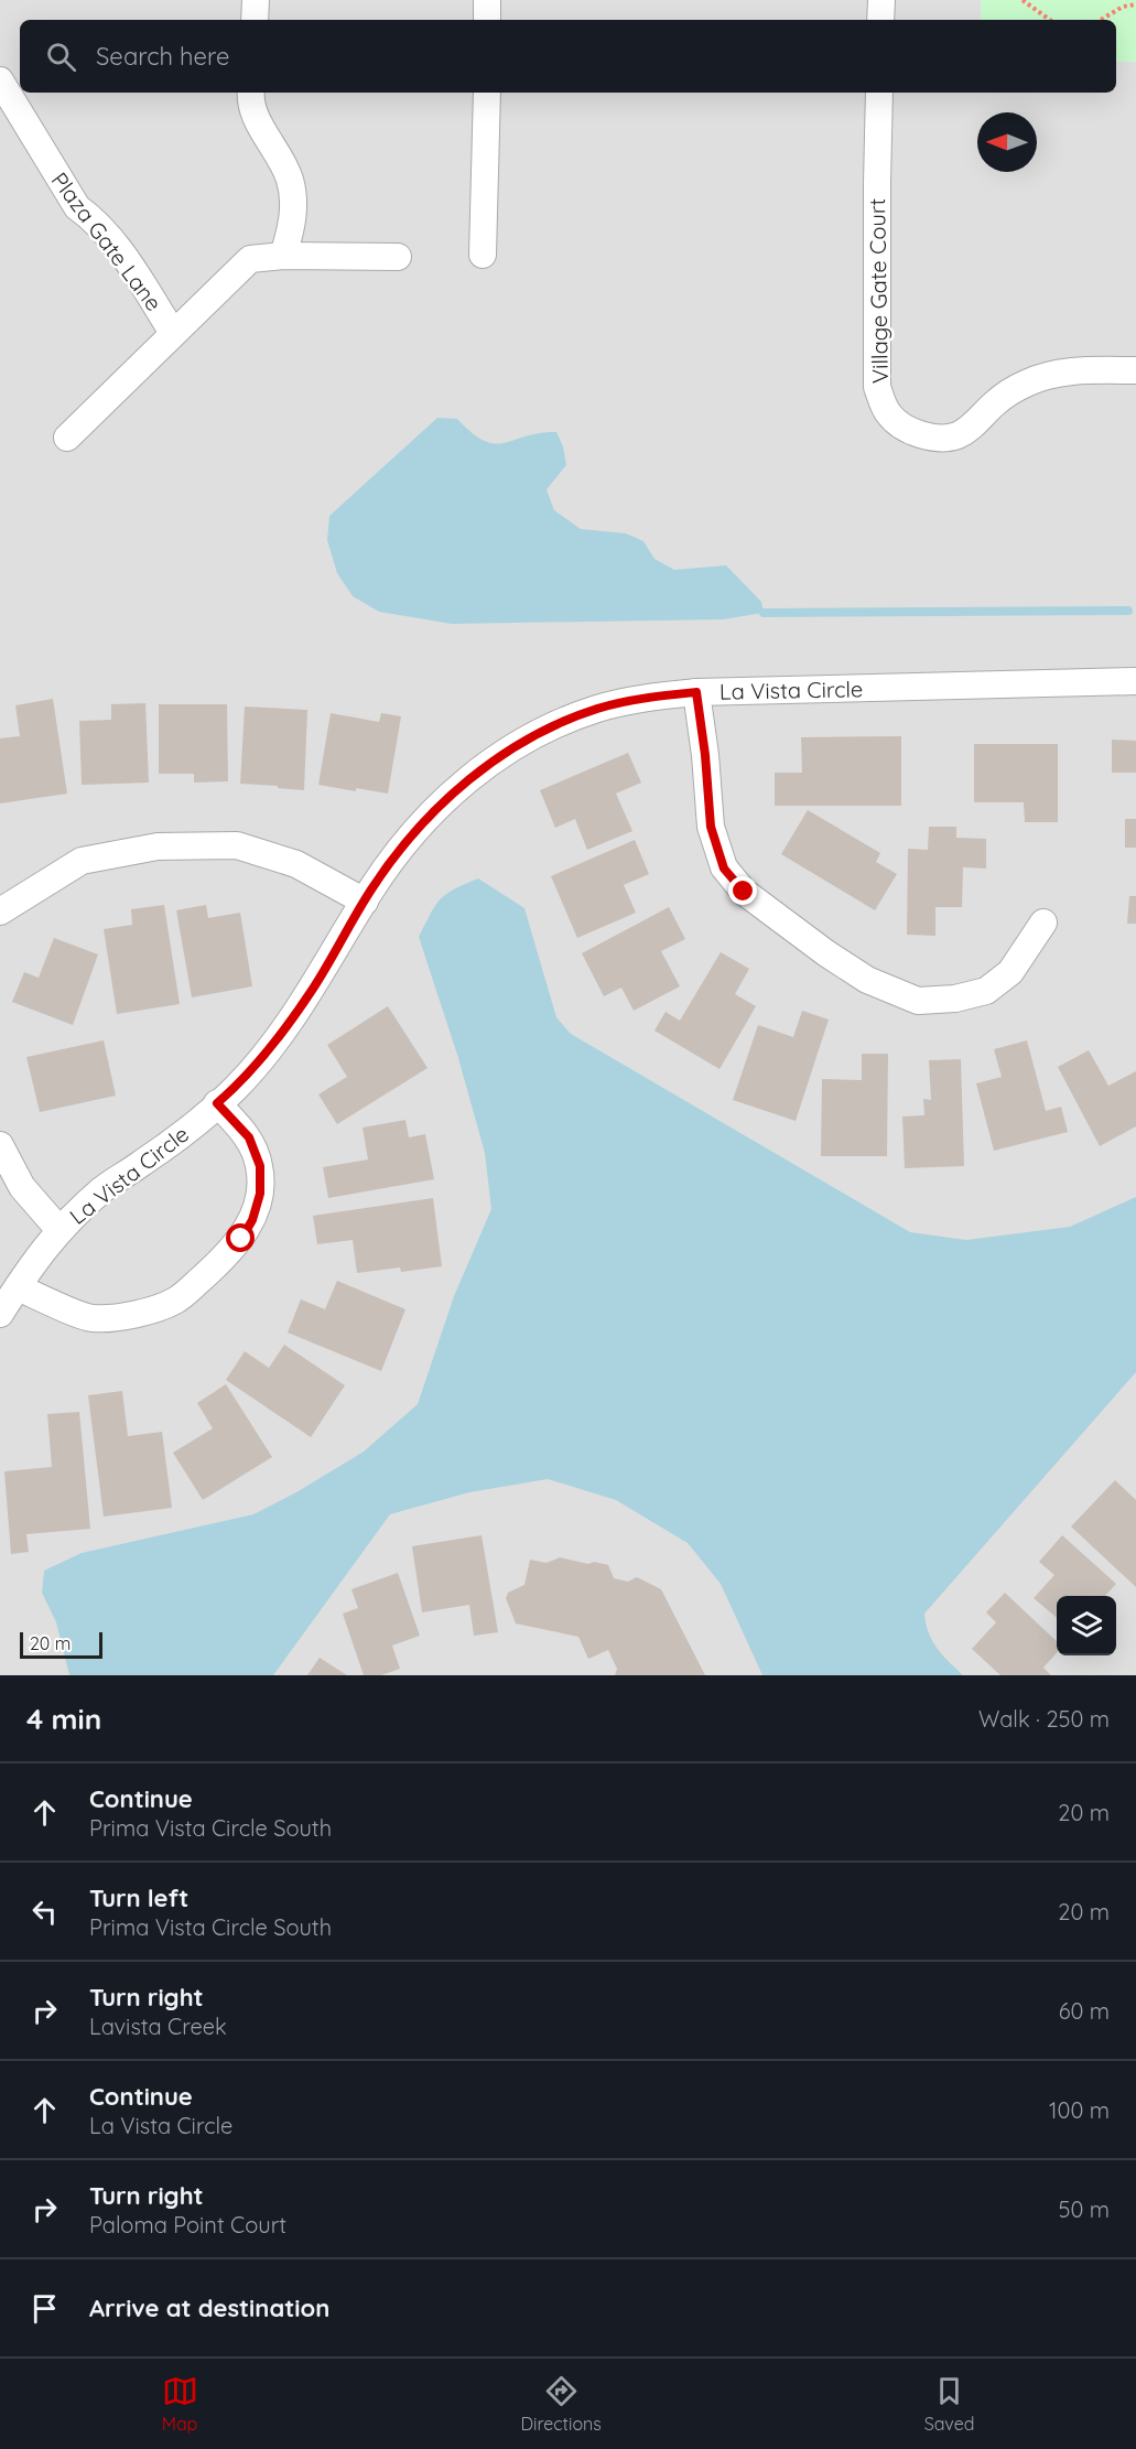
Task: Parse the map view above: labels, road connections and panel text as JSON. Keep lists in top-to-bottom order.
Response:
{
  "streets": {
    "street": ["Plaza Gate Lane", "Village Gate Court", "La Vista Circle"]
  },
  "scale_bar": "20 m",
  "north": "left",
  "page": {
    "search": "Search here",
    "scale": "20 m",
    "heading": ["4 min", "Walk · 250 m"],
    "list": [
      ["Continue", "Prima Vista Circle South", "20 m"],
      ["Turn left", "Prima Vista Circle South", "20 m"],
      ["Turn right", "Lavista Creek", "60 m"],
      ["Continue", "La Vista Circle", "100 m"],
      ["Turn right", "Paloma Point Court", "50 m"],
      "Arrive at destination"
    ],
    "nav": ["Map", "Directions", "Saved"]
  }
}
